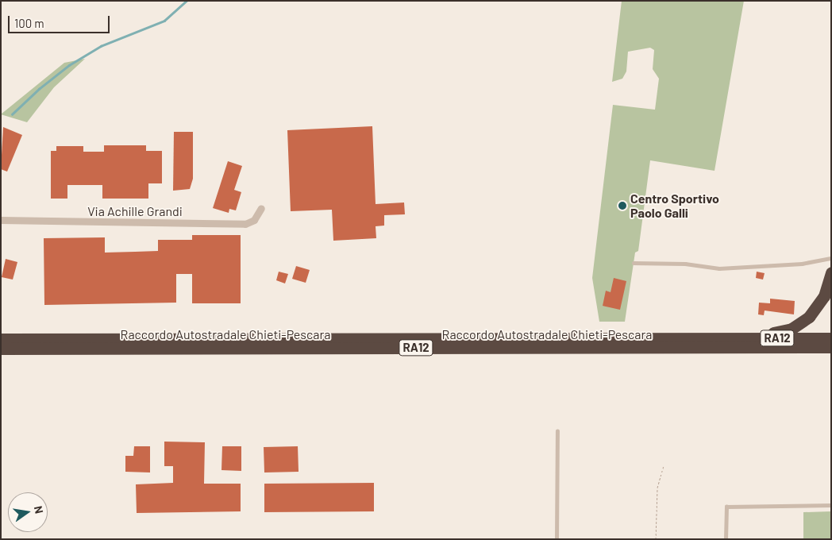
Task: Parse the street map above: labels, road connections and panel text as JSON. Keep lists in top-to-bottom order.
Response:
{
  "streets": {
    "highway": ["Raccordo Autostradale Chieti-Pescara", "RA12"],
    "street": ["Via Achille Grandi"]
  },
  "places": ["Centro Sportivo Paolo Galli"],
  "scale_bar": "100 m",
  "north": "right"
}
